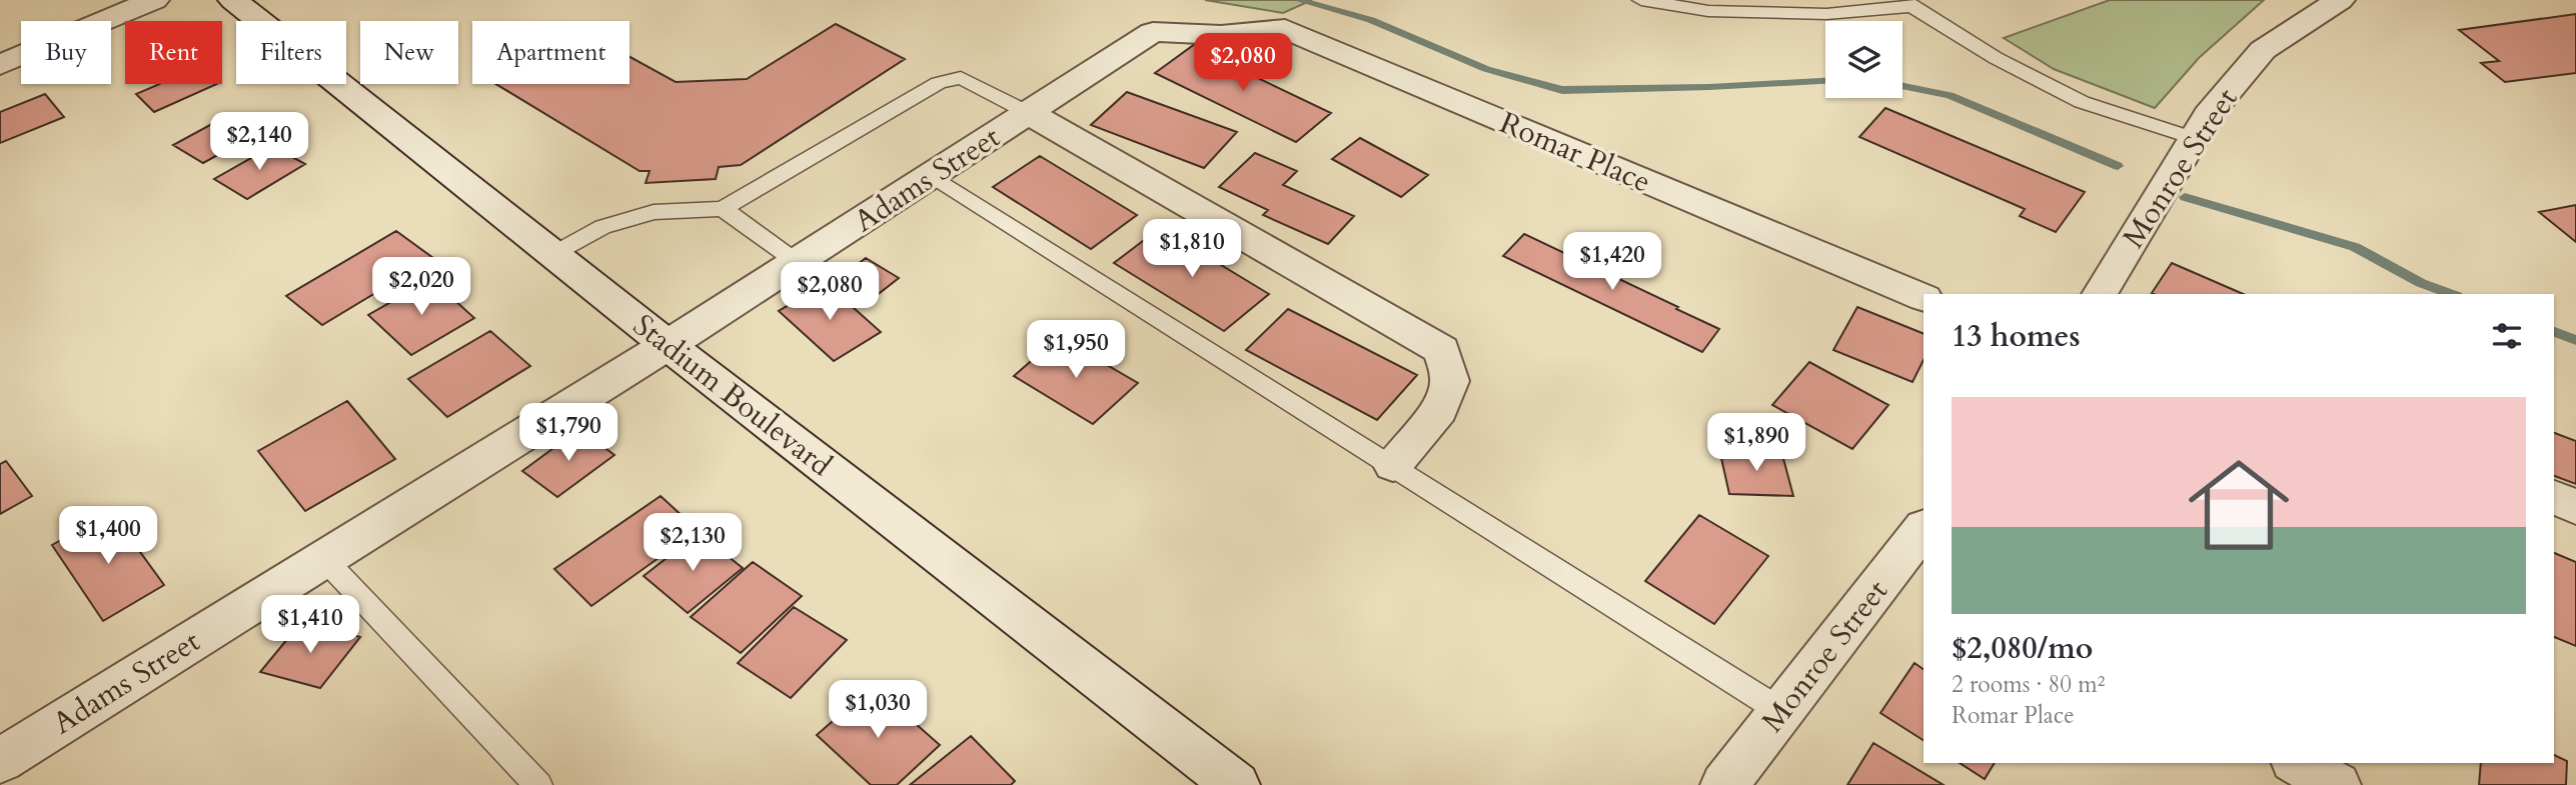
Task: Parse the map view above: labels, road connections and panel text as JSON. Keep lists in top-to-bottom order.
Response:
{
  "streets": {
    "street": [
      "Romar Place",
      "Monroe Street",
      "Adams Street",
      "Stadium Boulevard"
    ]
  },
  "crossings": [
    ["Romar Place", "Adams Street"],
    ["Adams Street", "Stadium Boulevard"]
  ],
  "page": {
    "chip": [
      "Buy",
      "Rent",
      "Filters",
      "New",
      "Apartment"
    ],
    "price": [
      "$2,080",
      "$2,140",
      "$1,810",
      "$1,420",
      "$2,020",
      "$2,080",
      "$1,950",
      "$1,790",
      "$1,890",
      "$1,400",
      "$2,130",
      "$1,410",
      "$1,030"
    ],
    "heading": "13 homes",
    "list": [
      {
        "name": "$2,080/mo",
        "note": "2 rooms · 80 m² · Romar Place"
      }
    ]
  }
}
